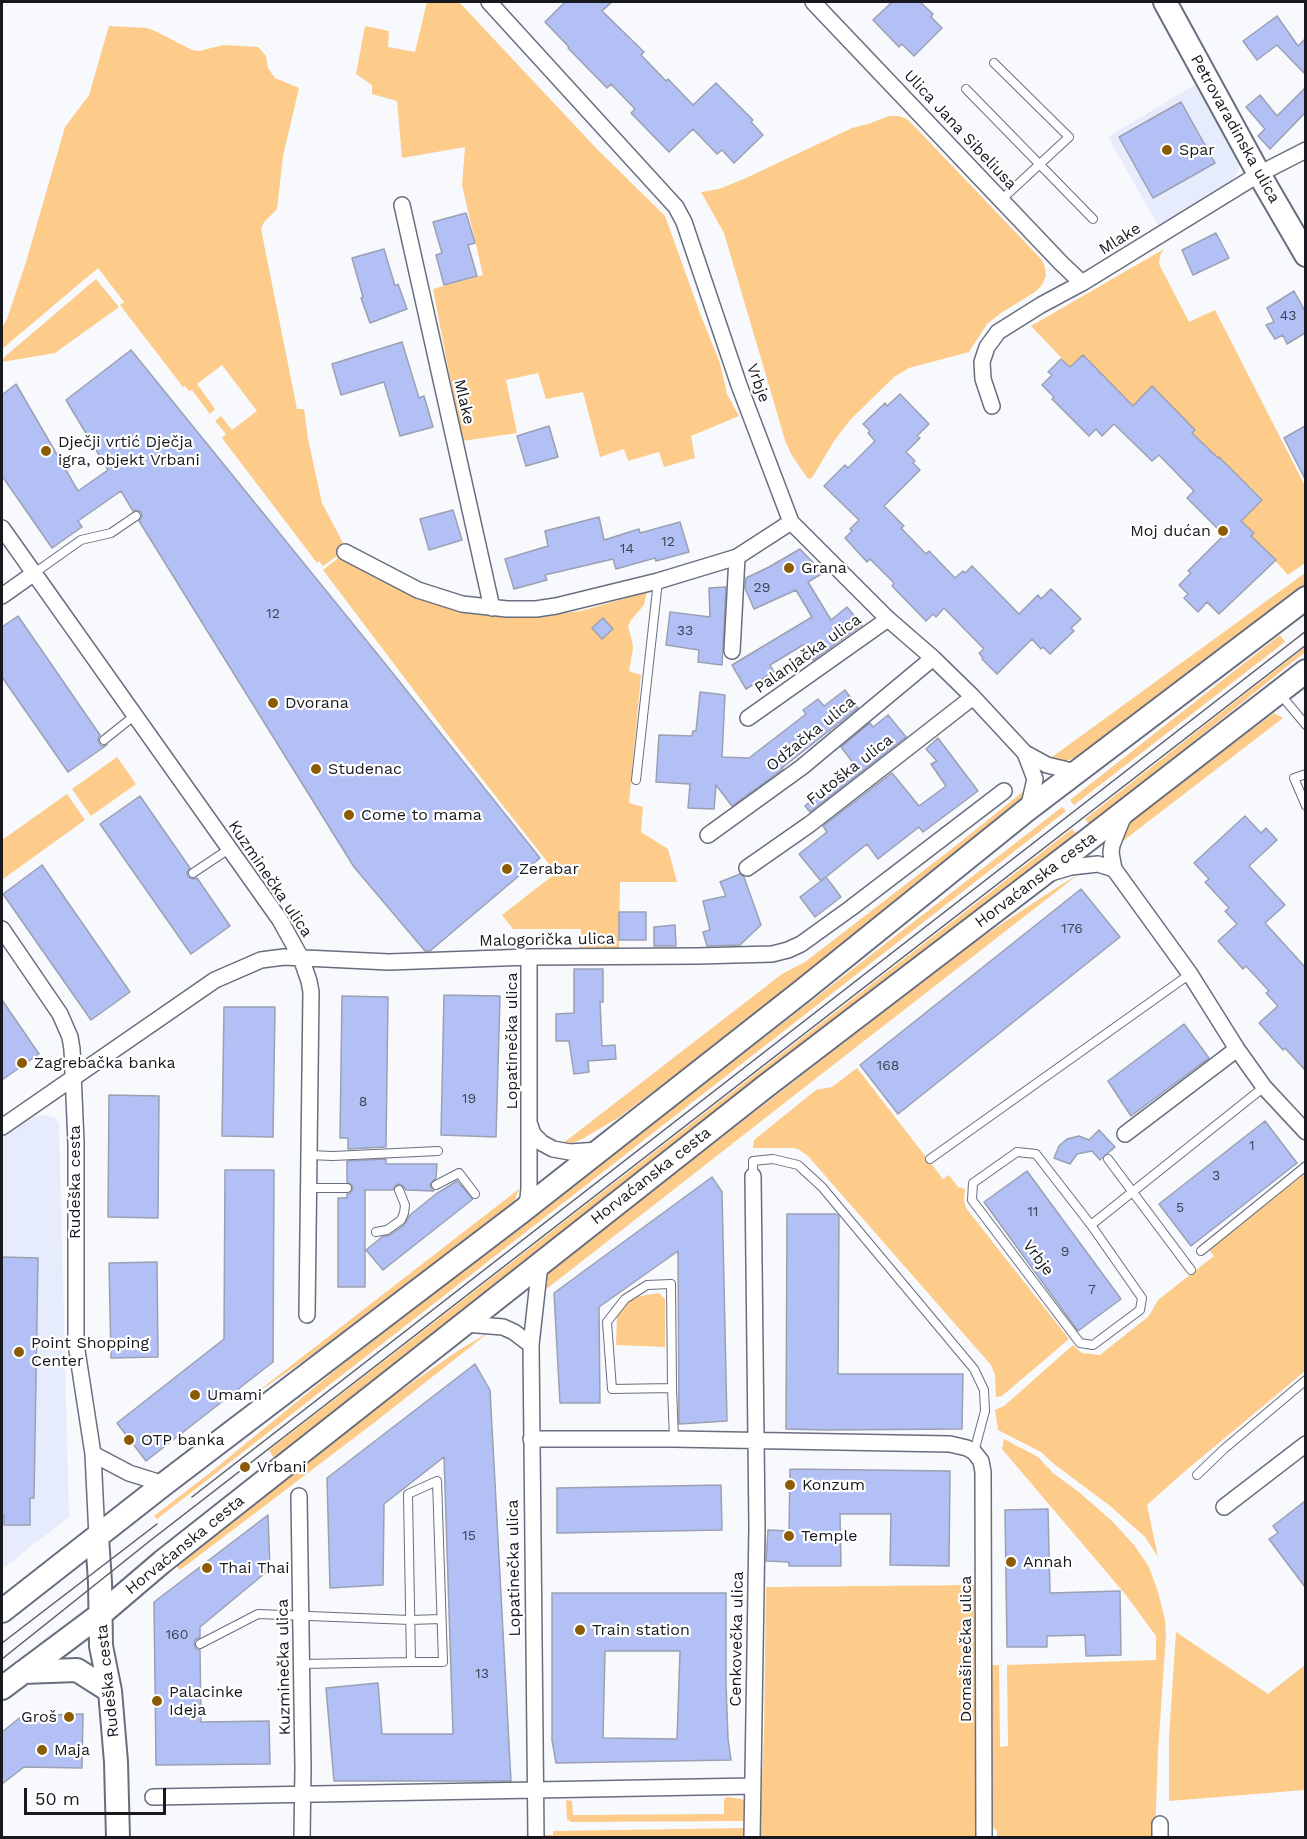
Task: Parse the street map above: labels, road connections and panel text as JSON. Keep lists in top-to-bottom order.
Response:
{
  "streets": {
    "street": [
      "Petrovaradinska ulica",
      "Ulica Jana Sibeliusa",
      "Mlake",
      "Vrbje",
      "Palanjačka ulica",
      "Odžačka ulica",
      "Futoška ulica",
      "Kuzminečka ulica",
      "Horvaćanska cesta",
      "Malogorička ulica",
      "Lopatinečka ulica",
      "Rudeška cesta",
      "Cenkovečka ulica",
      "Domašinečka ulica"
    ]
  },
  "crossings": [
    ["Petrovaradinska ulica", "Mlake"],
    ["Ulica Jana Sibeliusa", "Mlake"],
    ["Vrbje", "Palanjačka ulica"],
    ["Vrbje", "Odžačka ulica"],
    ["Vrbje", "Futoška ulica"],
    ["Kuzminečka ulica", "Malogorička ulica"],
    ["Horvaćanska cesta", "Lopatinečka ulica"],
    ["Horvaćanska cesta", "Rudeška cesta"],
    ["Malogorička ulica", "Lopatinečka ulica"],
    ["Malogorička ulica", "Rudeška cesta"]
  ],
  "places": [
    "Spar",
    "Dječji vrtić Dječja igra, objekt Vrbani",
    "Moj dućan",
    "Grana",
    "Dvorana",
    "Studenac",
    "Come to mama",
    "Zerabar",
    "Zagrebačka banka",
    "Point Shopping Center",
    "Umami",
    "OTP banka",
    "Vrbani",
    "Konzum",
    "Temple",
    "Annah",
    "Thai Thai",
    "Train station",
    "Palacinke Ideja",
    "Groš",
    "Maja"
  ],
  "house_numbers": [
    "43",
    "12",
    "14",
    "29",
    "12",
    "33",
    "176",
    "168",
    "19",
    "8",
    "1",
    "3",
    "5",
    "11",
    "9",
    "7",
    "15",
    "160",
    "13"
  ],
  "scale_bar": "50 m"
}
